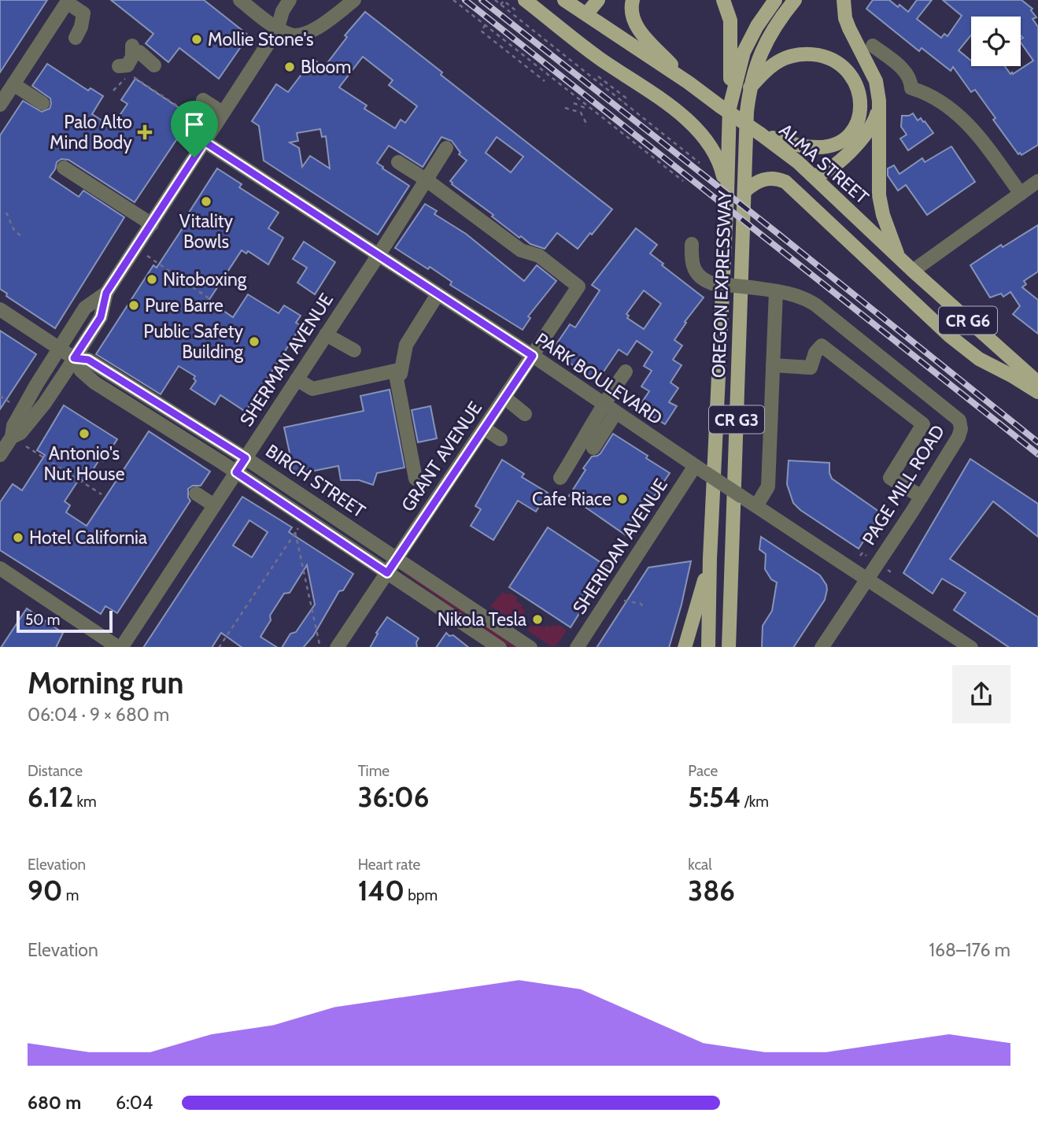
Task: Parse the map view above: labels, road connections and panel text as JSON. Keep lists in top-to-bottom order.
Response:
{
  "streets": {
    "main road": [
      "ALMA STREET",
      "OREGON EXPRESSWAY",
      "CR G6",
      "CR G3"
    ],
    "street": [
      "SHERMAN AVENUE",
      "PARK BOULEVARD",
      "GRANT AVENUE",
      "BIRCH STREET",
      "PAGE MILL ROAD",
      "SHERIDAN AVENUE"
    ]
  },
  "crossings": [
    ["ALMA STREET", "OREGON EXPRESSWAY"],
    ["SHERMAN AVENUE", "PARK BOULEVARD"],
    ["SHERMAN AVENUE", "GRANT AVENUE"],
    ["SHERMAN AVENUE", "BIRCH STREET"],
    ["PARK BOULEVARD", "GRANT AVENUE"],
    ["PARK BOULEVARD", "PAGE MILL ROAD"],
    ["PARK BOULEVARD", "SHERIDAN AVENUE"],
    ["GRANT AVENUE", "BIRCH STREET"]
  ],
  "places": {
    "other": [
      "Mollie Stone's",
      "Bloom",
      "Vitality Bowls",
      "Nitoboxing",
      "Pure Barre",
      "Public Safety Building",
      "Antonio's Nut House",
      "Cafe Riace",
      "Hotel California",
      "Nikola Tesla"
    ],
    "health": ["Palo Alto Mind Body"]
  },
  "scale_bar": "50 m",
  "page": {
    "scale": "50 m",
    "heading": ["Morning run", "06:04 · 9 × 680 m"],
    "stats": [
      ["Distance", "6.12 km"],
      ["Time", "36:06"],
      ["Pace", "5:54 /km"],
      ["Elevation", "90 m"],
      ["Heart rate", "140 bpm"],
      ["kcal", "386"]
    ],
    "chart": ["Elevation", "168–176 m"],
    "list": [
      {
        "name": "680 m",
        "note": "6:04"
      }
    ]
  }
}
